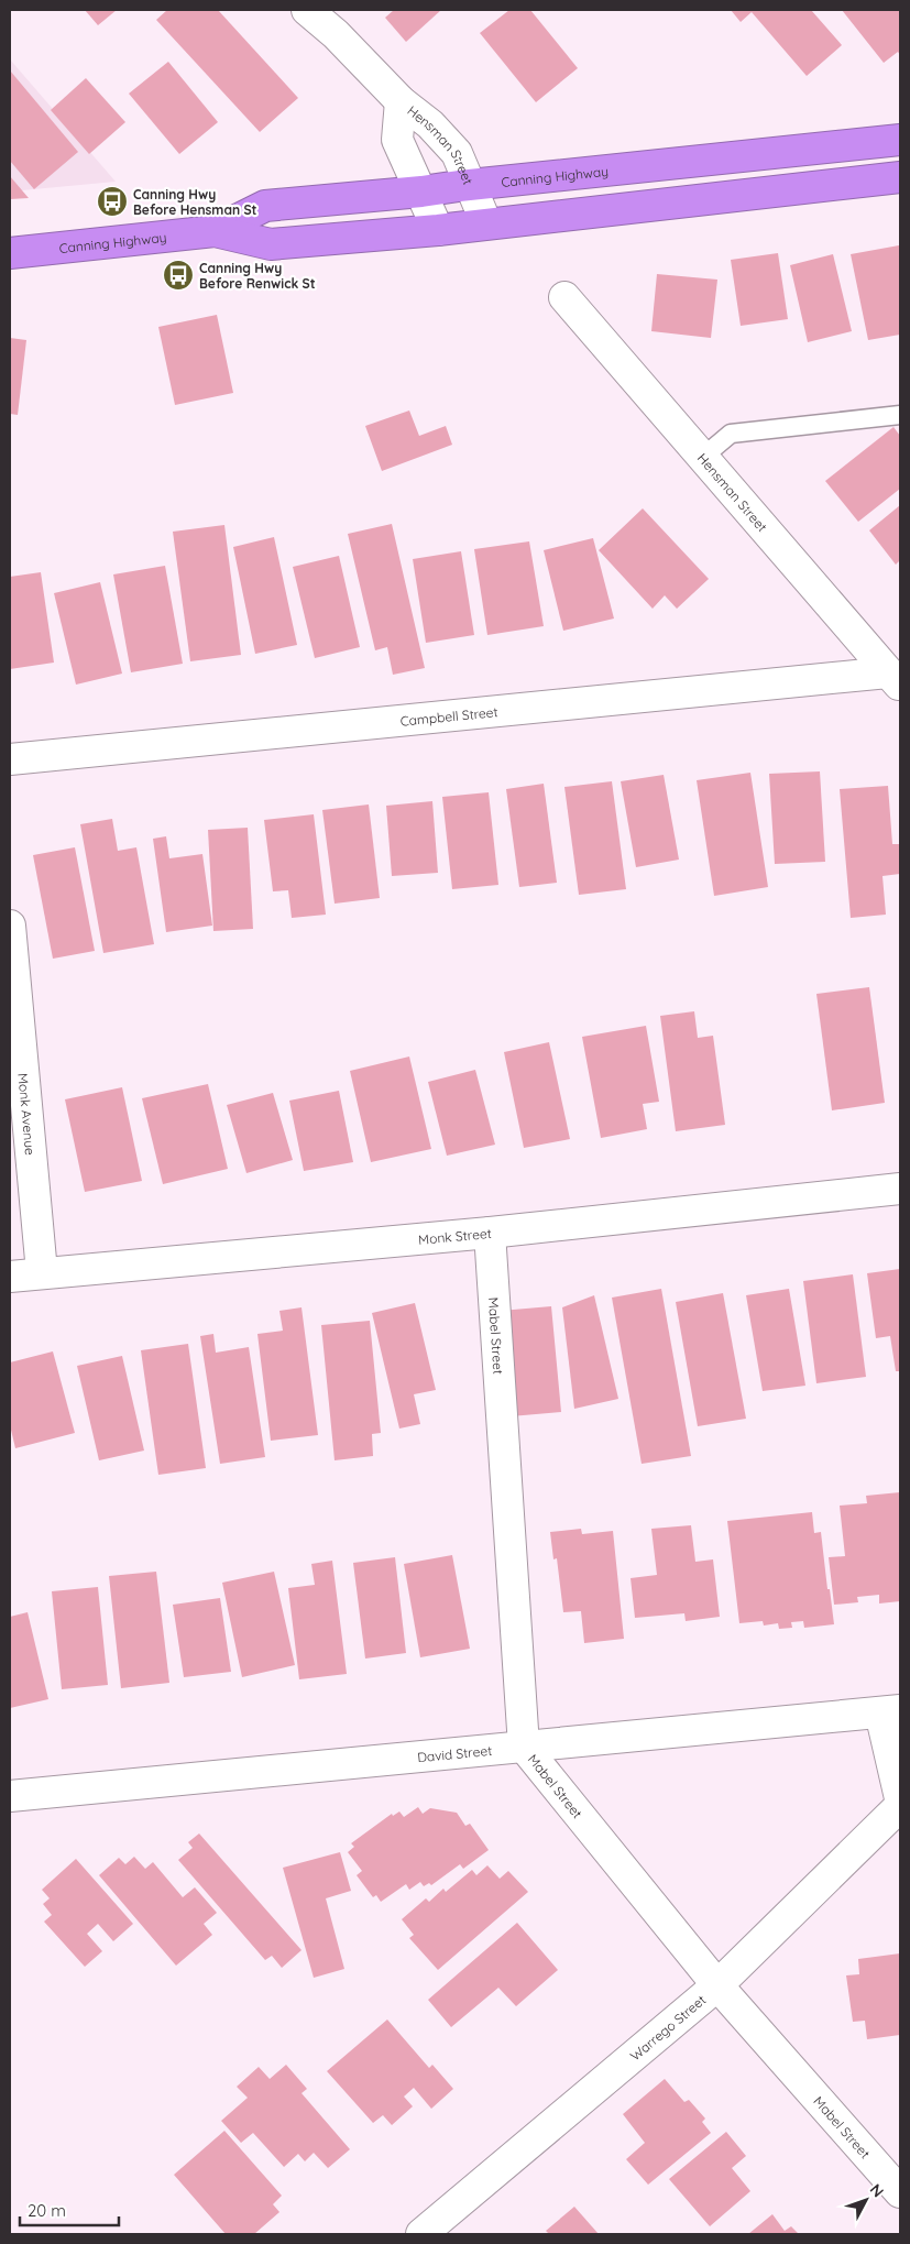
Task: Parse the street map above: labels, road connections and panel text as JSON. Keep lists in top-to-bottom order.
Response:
{
  "streets": {
    "highway": ["Canning Highway"],
    "street": [
      "Hensman Street",
      "Campbell Street",
      "Monk Avenue",
      "Monk Street",
      "Mabel Street",
      "David Street",
      "Warrego Street"
    ]
  },
  "crossings": [
    ["Hensman Street", "Canning Highway"],
    ["Hensman Street", "Campbell Street"],
    ["Monk Avenue", "Monk Street"],
    ["Monk Street", "Mabel Street"],
    ["Mabel Street", "David Street"],
    ["Mabel Street", "Warrego Street"]
  ],
  "places": {
    "bus stop": ["Canning Hwy Before Hensman St", "Canning Hwy Before Renwick St"]
  },
  "scale_bar": "20 m",
  "north": "top right"
}
